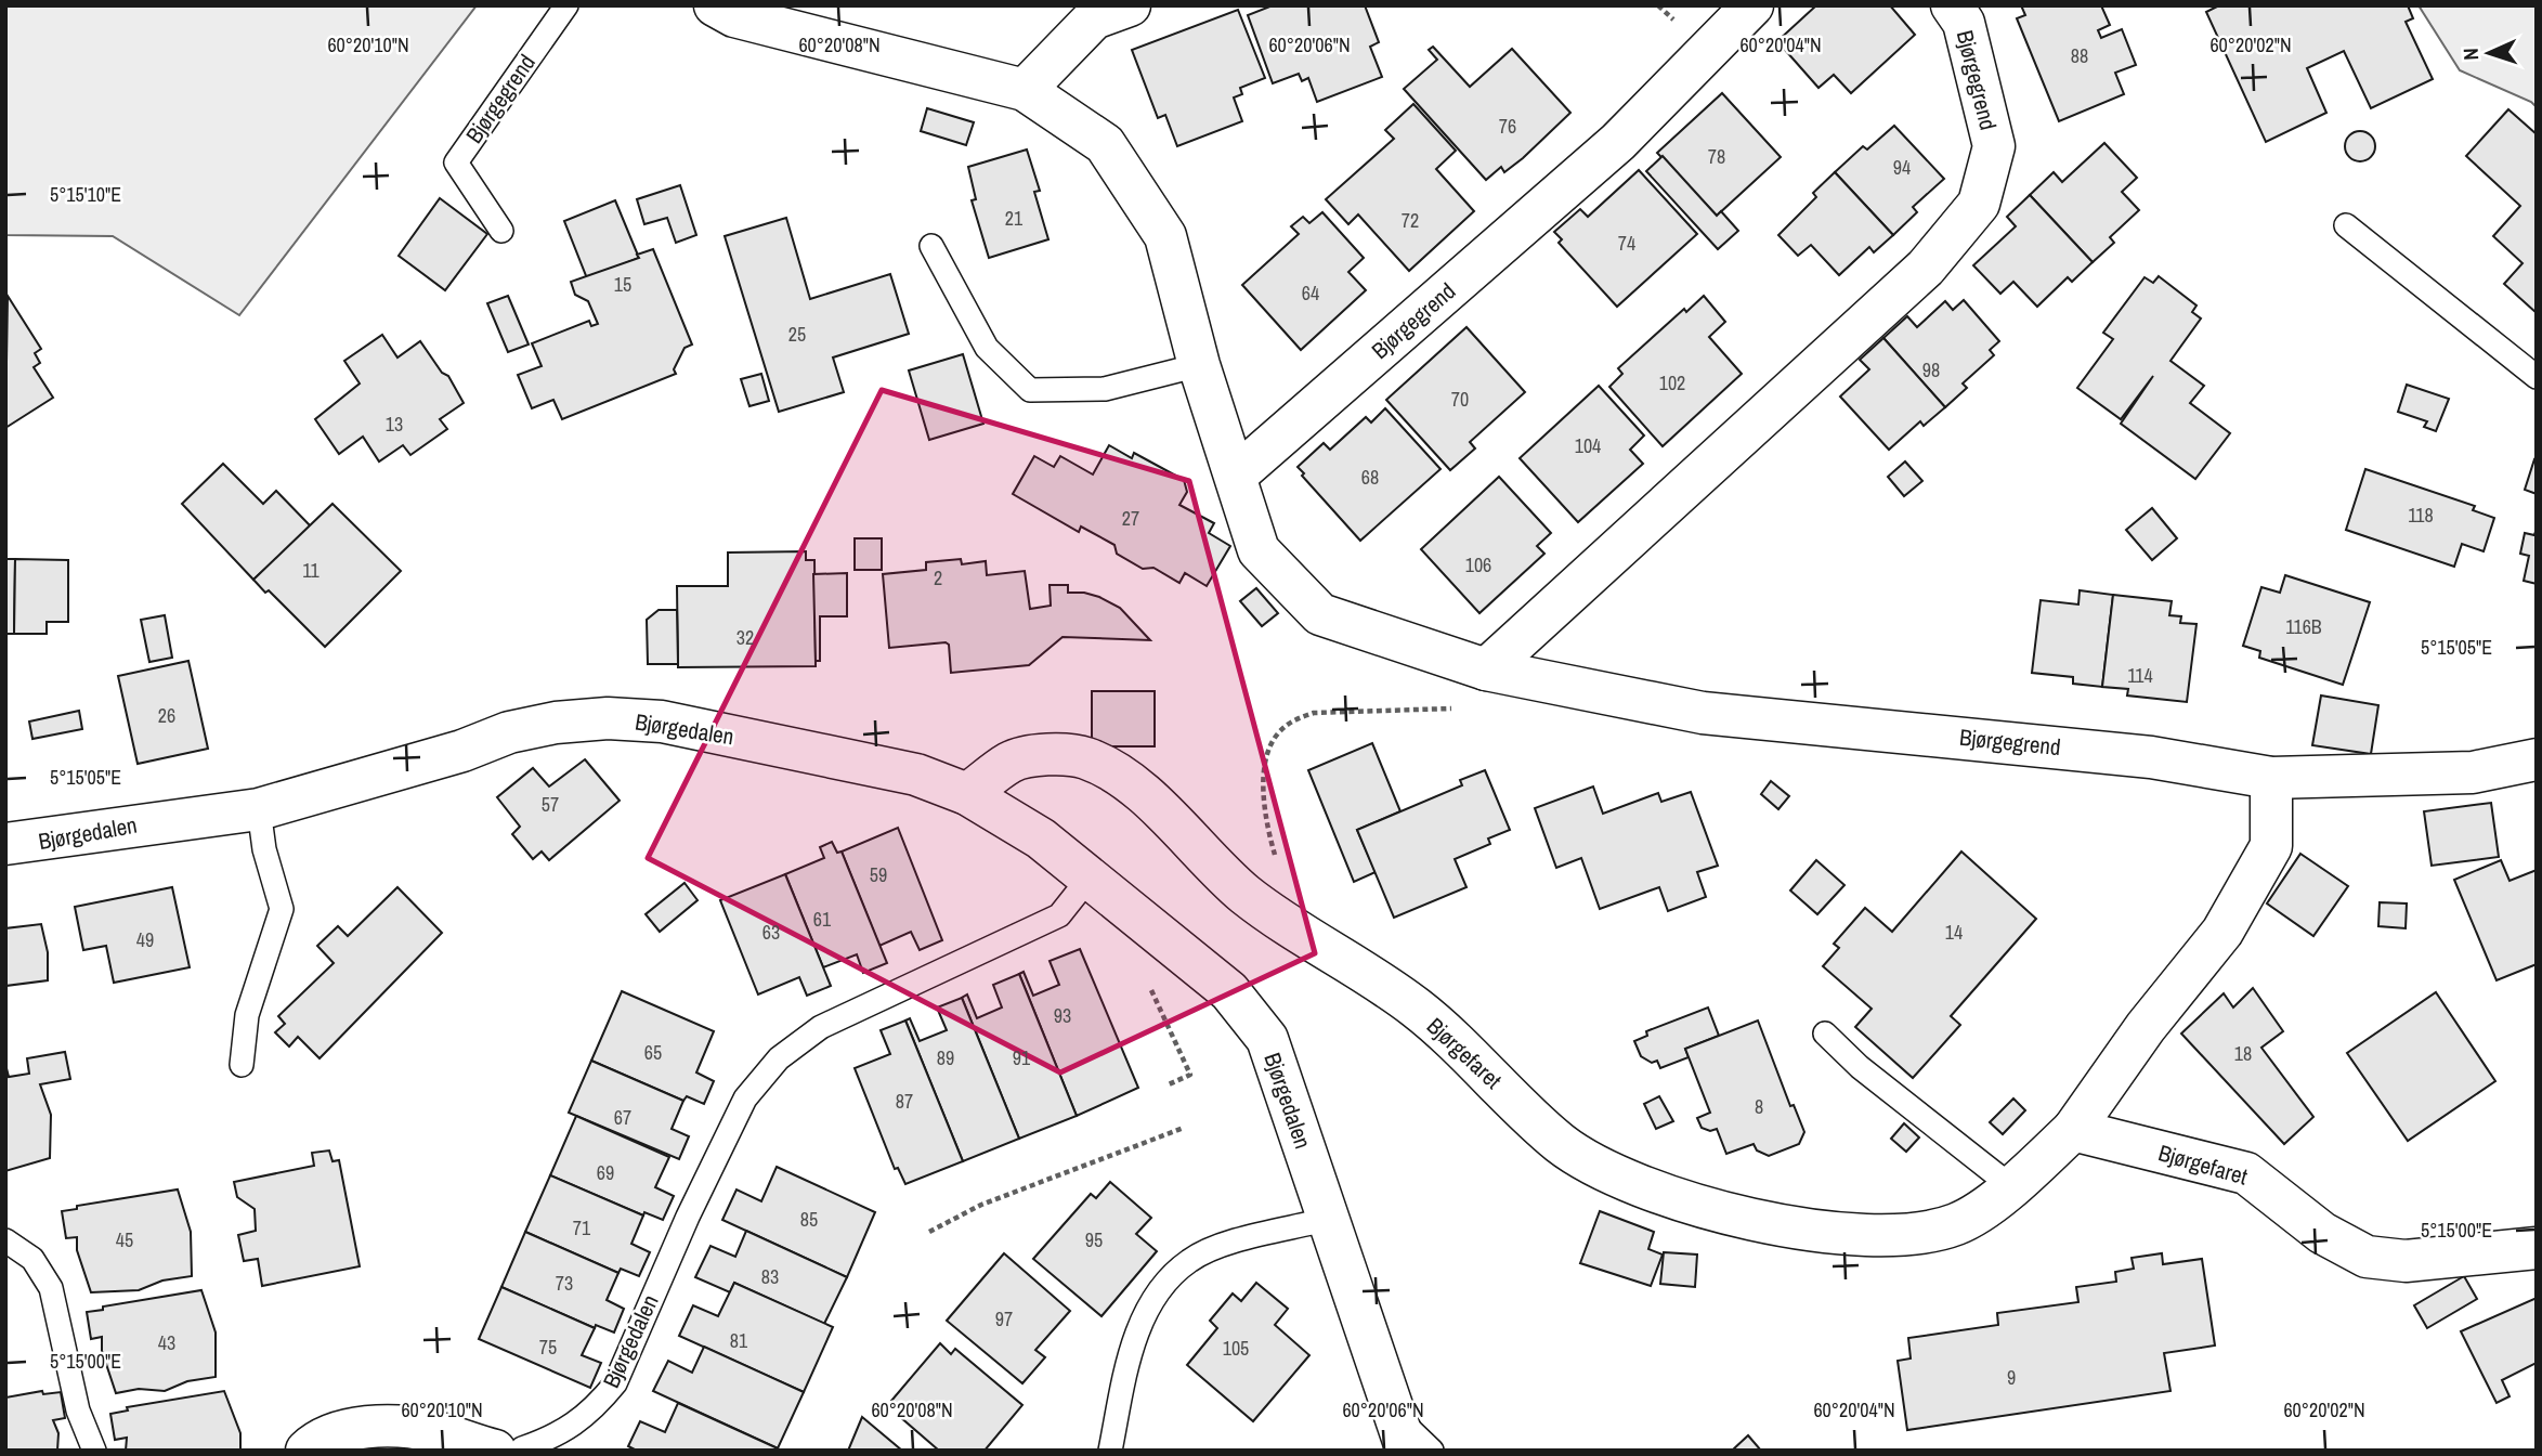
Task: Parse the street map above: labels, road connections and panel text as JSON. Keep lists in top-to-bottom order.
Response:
{
  "streets": {
    "street": ["Bjørgegrend", "Bjørgedalen", "Bjørgefaret"]
  },
  "crossings": [
    ["Bjørgegrend", "Bjørgefaret"],
    ["Bjørgedalen", "Bjørgefaret"]
  ],
  "house_numbers": [
    "88",
    "76",
    "78",
    "94",
    "21",
    "72",
    "74",
    "15",
    "64",
    "25",
    "98",
    "102",
    "70",
    "13",
    "104",
    "68",
    "118",
    "27",
    "106",
    "11",
    "2",
    "116B",
    "32",
    "114",
    "26",
    "57",
    "59",
    "61",
    "63",
    "14",
    "49",
    "93",
    "65",
    "18",
    "89",
    "91",
    "87",
    "8",
    "67",
    "69",
    "85",
    "71",
    "45",
    "95",
    "83",
    "73",
    "97",
    "81",
    "43",
    "75",
    "105",
    "9"
  ],
  "north": "left",
  "coordinates": [
    "60°20'10\"N",
    "60°20'08\"N",
    "60°20'06\"N",
    "60°20'04\"N",
    "60°20'02\"N",
    "5°15'10\"E",
    "5°15'05\"E",
    "5°15'00\"E"
  ]
}
